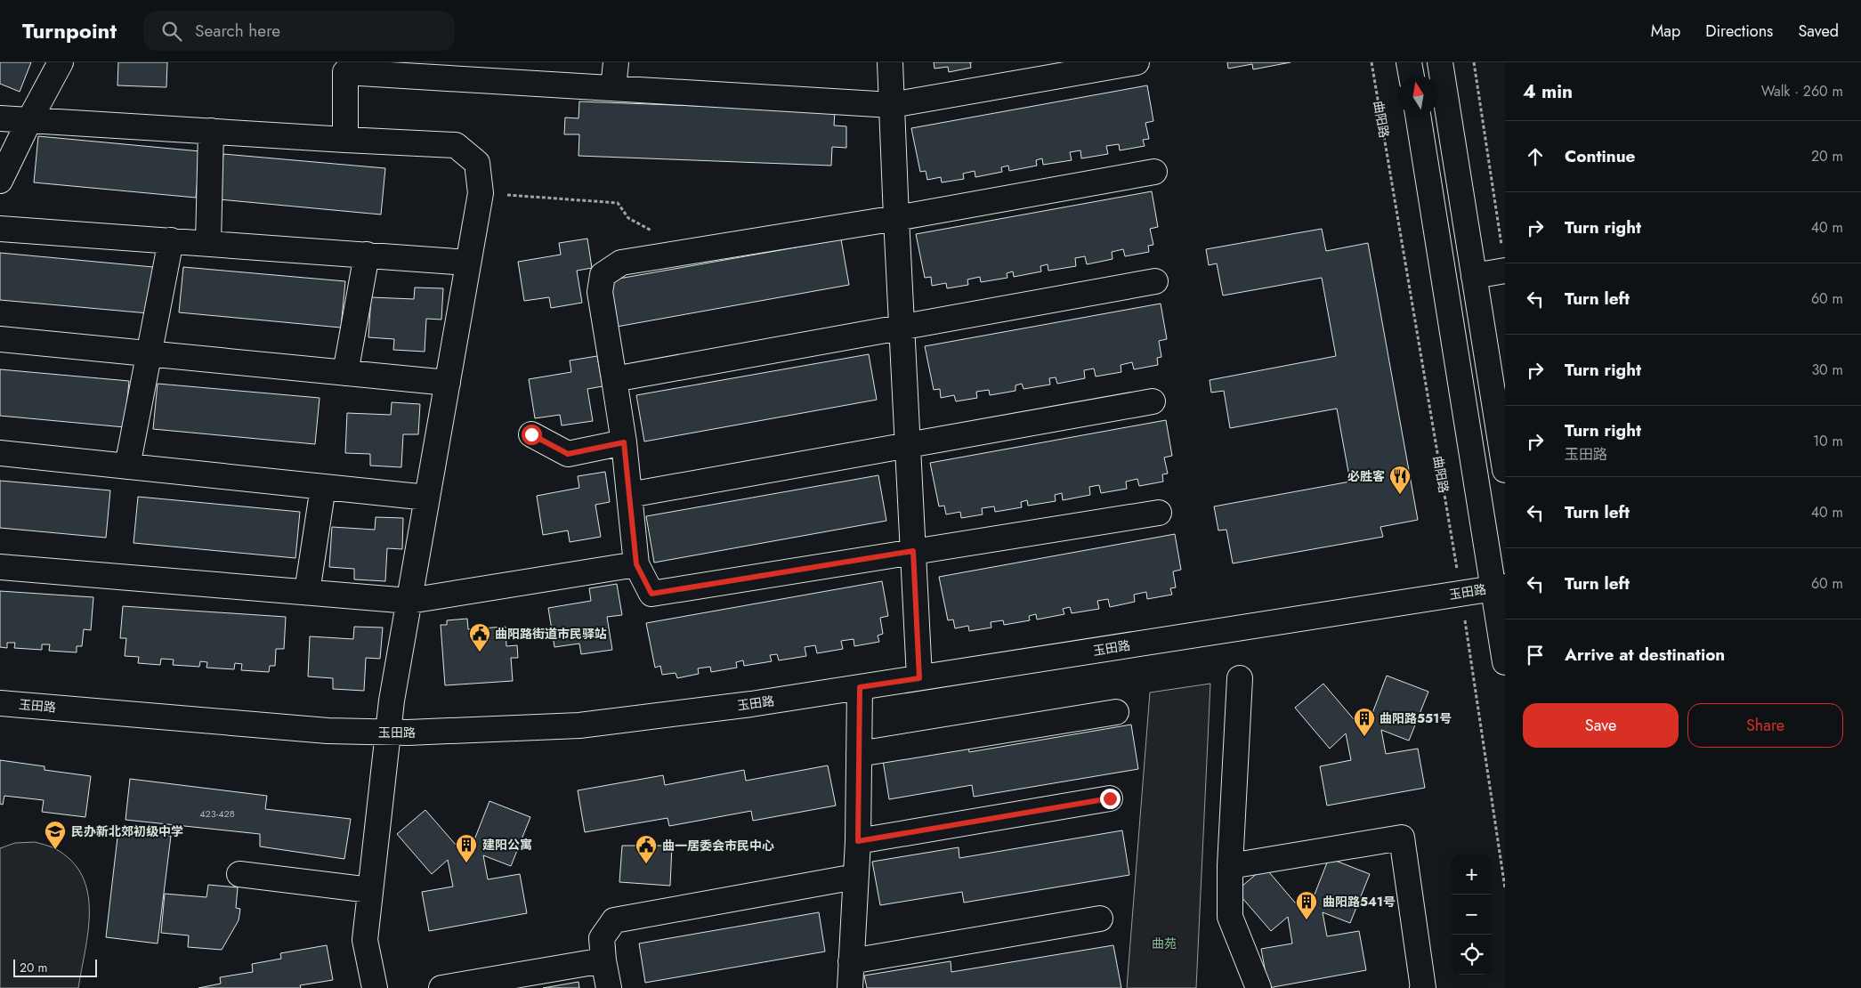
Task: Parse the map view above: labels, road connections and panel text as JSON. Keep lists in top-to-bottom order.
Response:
{
  "streets": {
    "street": ["玉田路"],
    "path": ["曲阳路"]
  },
  "crossings": [
    ["曲阳路", "玉田路"]
  ],
  "parks": ["曲苑"],
  "places": {
    "restaurant": ["必胜客"],
    "public building": ["曲阳路街道市民驿站", "曲一居委会市民中心"],
    "building": ["曲阳路551号", "建阳公寓", "曲阳路541号"],
    "school or university": ["民办新北郊初级中学"]
  },
  "house_numbers": ["423-428"],
  "scale_bar": "20 m",
  "north": "top",
  "page": {
    "header": "Turnpoint",
    "search": "Search here",
    "nav": ["Map", "Directions", "Saved"],
    "heading": ["4 min", "Walk · 260 m"],
    "list": [
      ["Continue", "20 m"],
      ["Turn right", "40 m"],
      ["Turn left", "60 m"],
      ["Turn right", "30 m"],
      ["Turn right", "玉田路", "10 m"],
      ["Turn left", "40 m"],
      ["Turn left", "60 m"],
      "Arrive at destination"
    ],
    "buttons": ["Save", "Share"],
    "map_buttons": ["+", "−"],
    "scale": "20 m"
  }
}
